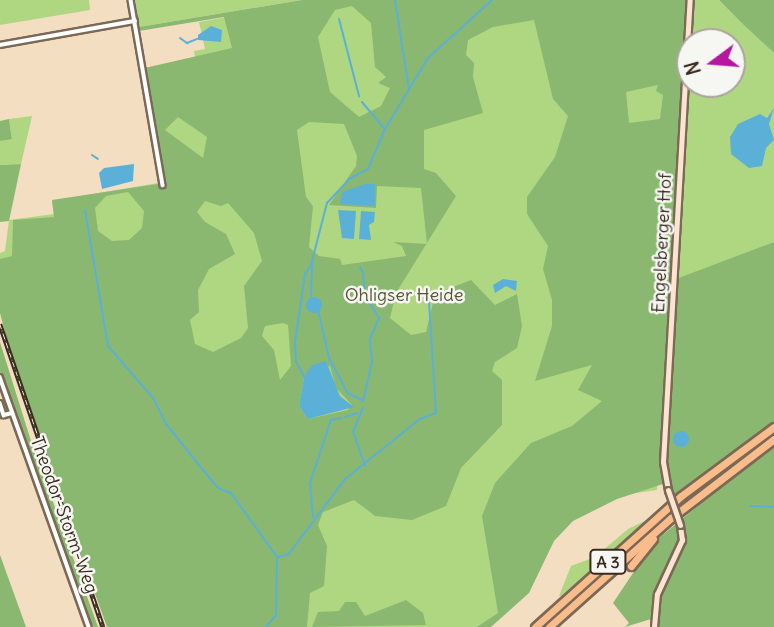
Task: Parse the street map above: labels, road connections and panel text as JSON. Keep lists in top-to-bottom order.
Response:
{
  "streets": {
    "highway": ["A 3"],
    "street": ["Engelsberger Hof", "Theodor-Storm-Weg"]
  },
  "parks": ["Ohligser Heide"],
  "north": "left"
}
